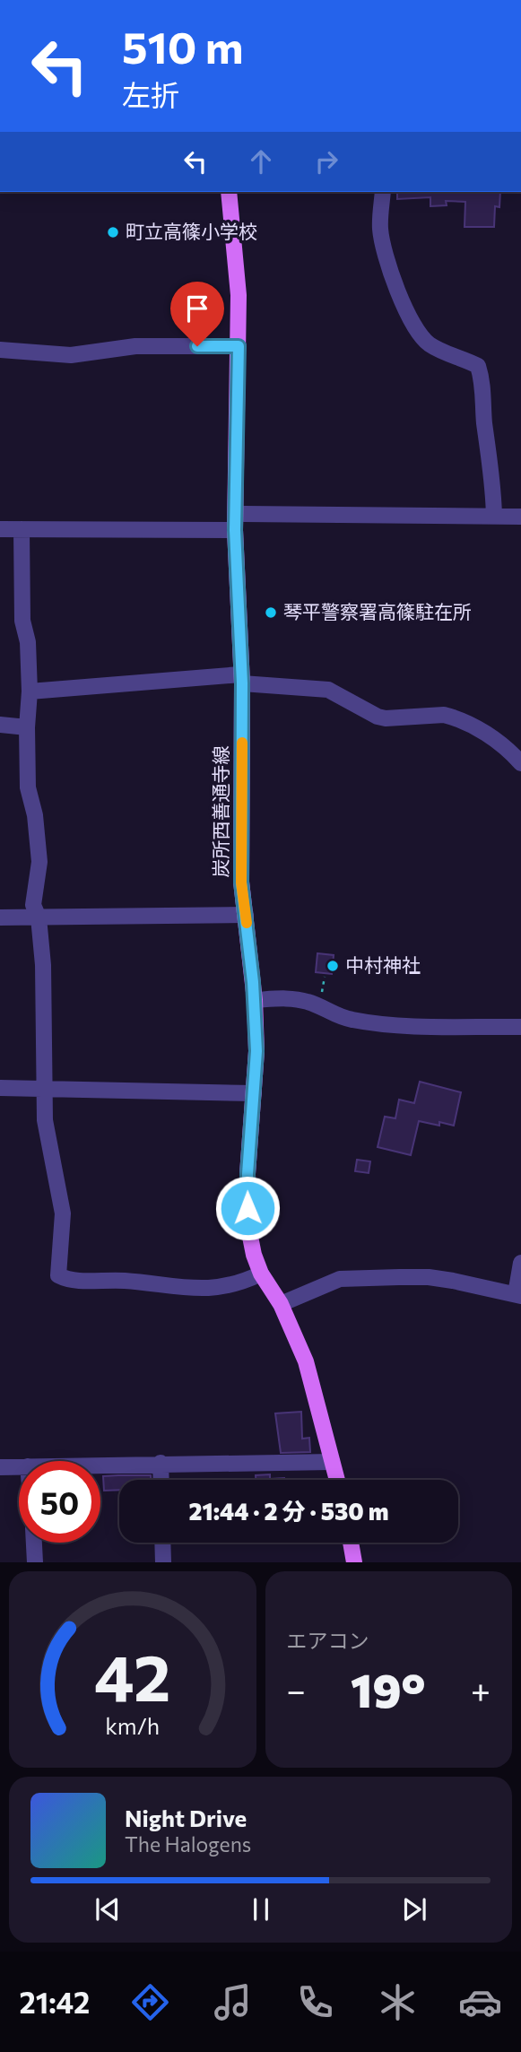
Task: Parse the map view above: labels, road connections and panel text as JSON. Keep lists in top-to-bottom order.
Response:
{
  "streets": {
    "main road": ["炭所西善通寺線"]
  },
  "places": ["町立高篠小学校", "琴平警察署高篠駐在所", "中村神社"],
  "page": {
    "turn": ["510 m", "左折"],
    "limit": "50",
    "trip": "21:44 · 2 分 · 530 m",
    "tile": "エアコン",
    "heat": ["−", "19°", "+"],
    "song": ["Night Drive", "The Halogens"],
    "tabs": "21:42",
    "gauge": ["42", "km/h"]
  }
}
